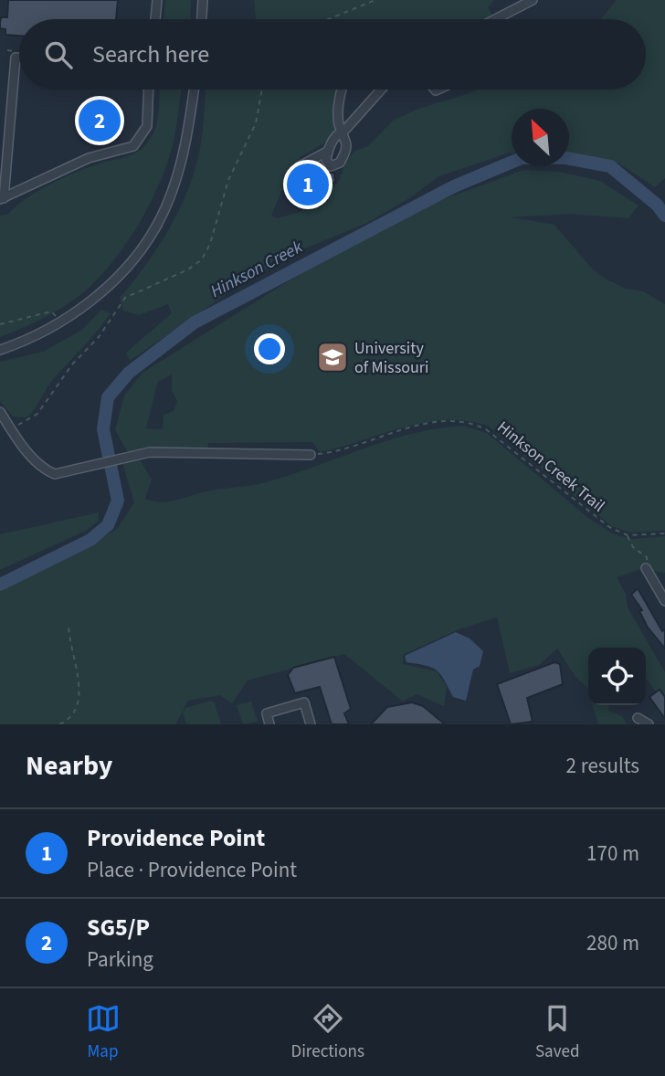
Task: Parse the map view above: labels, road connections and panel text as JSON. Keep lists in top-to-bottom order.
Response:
{
  "streets": {
    "path": ["Hinkson Creek Trail"]
  },
  "water": ["Hinkson Creek"],
  "places": {
    "school or university": ["University of Missouri"]
  },
  "north": "top left",
  "page": {
    "search": "Search here",
    "pins": ["2", "1"],
    "heading": ["Nearby", "2 results"],
    "list": [
      {
        "mark": "1",
        "name": "Providence Point",
        "note": "Place · Providence Point",
        "value": "170 m"
      },
      {
        "mark": "2",
        "name": "SG5/P",
        "note": "Parking",
        "value": "280 m"
      }
    ],
    "nav": ["Map", "Directions", "Saved"]
  }
}
